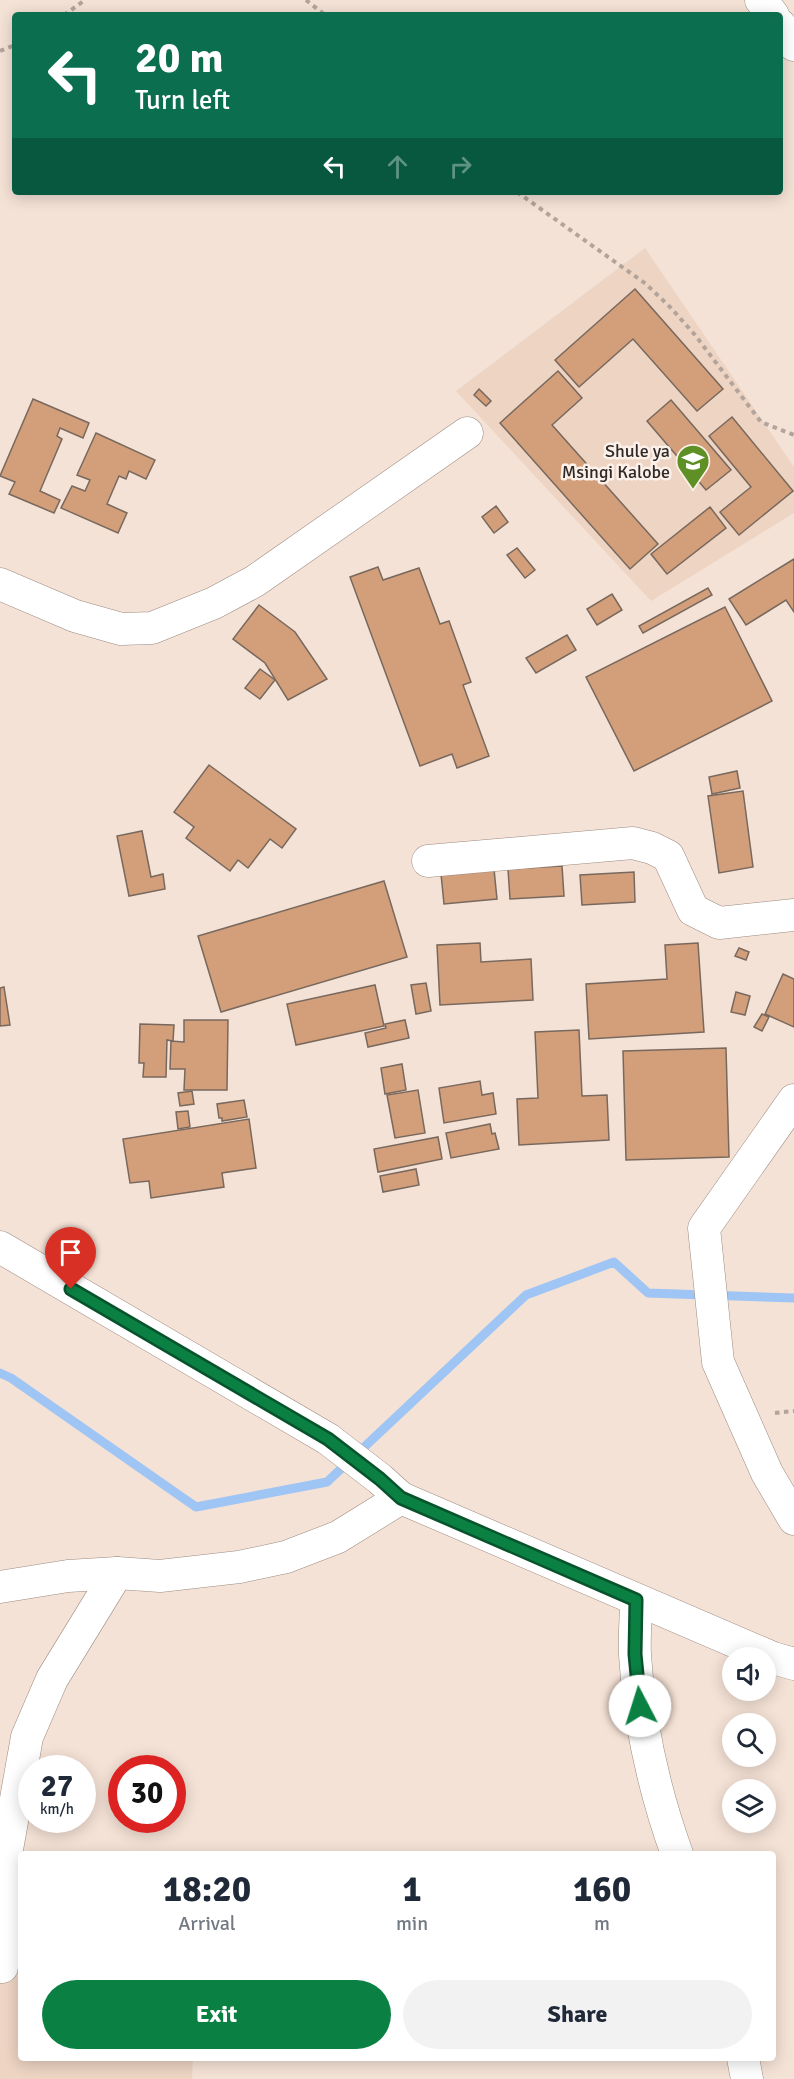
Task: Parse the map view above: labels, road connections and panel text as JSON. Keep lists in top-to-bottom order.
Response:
{
  "places": {
    "school or university": ["Shule ya Msingi Kalobe"]
  },
  "page": {
    "turn": ["20 m", "Turn left"],
    "speed": "27 km/h",
    "limit": "30",
    "eta": [
      "18:20",
      "Arrival",
      "1",
      "min",
      "160",
      "m"
    ],
    "buttons": ["Exit", "Share"]
  }
}
